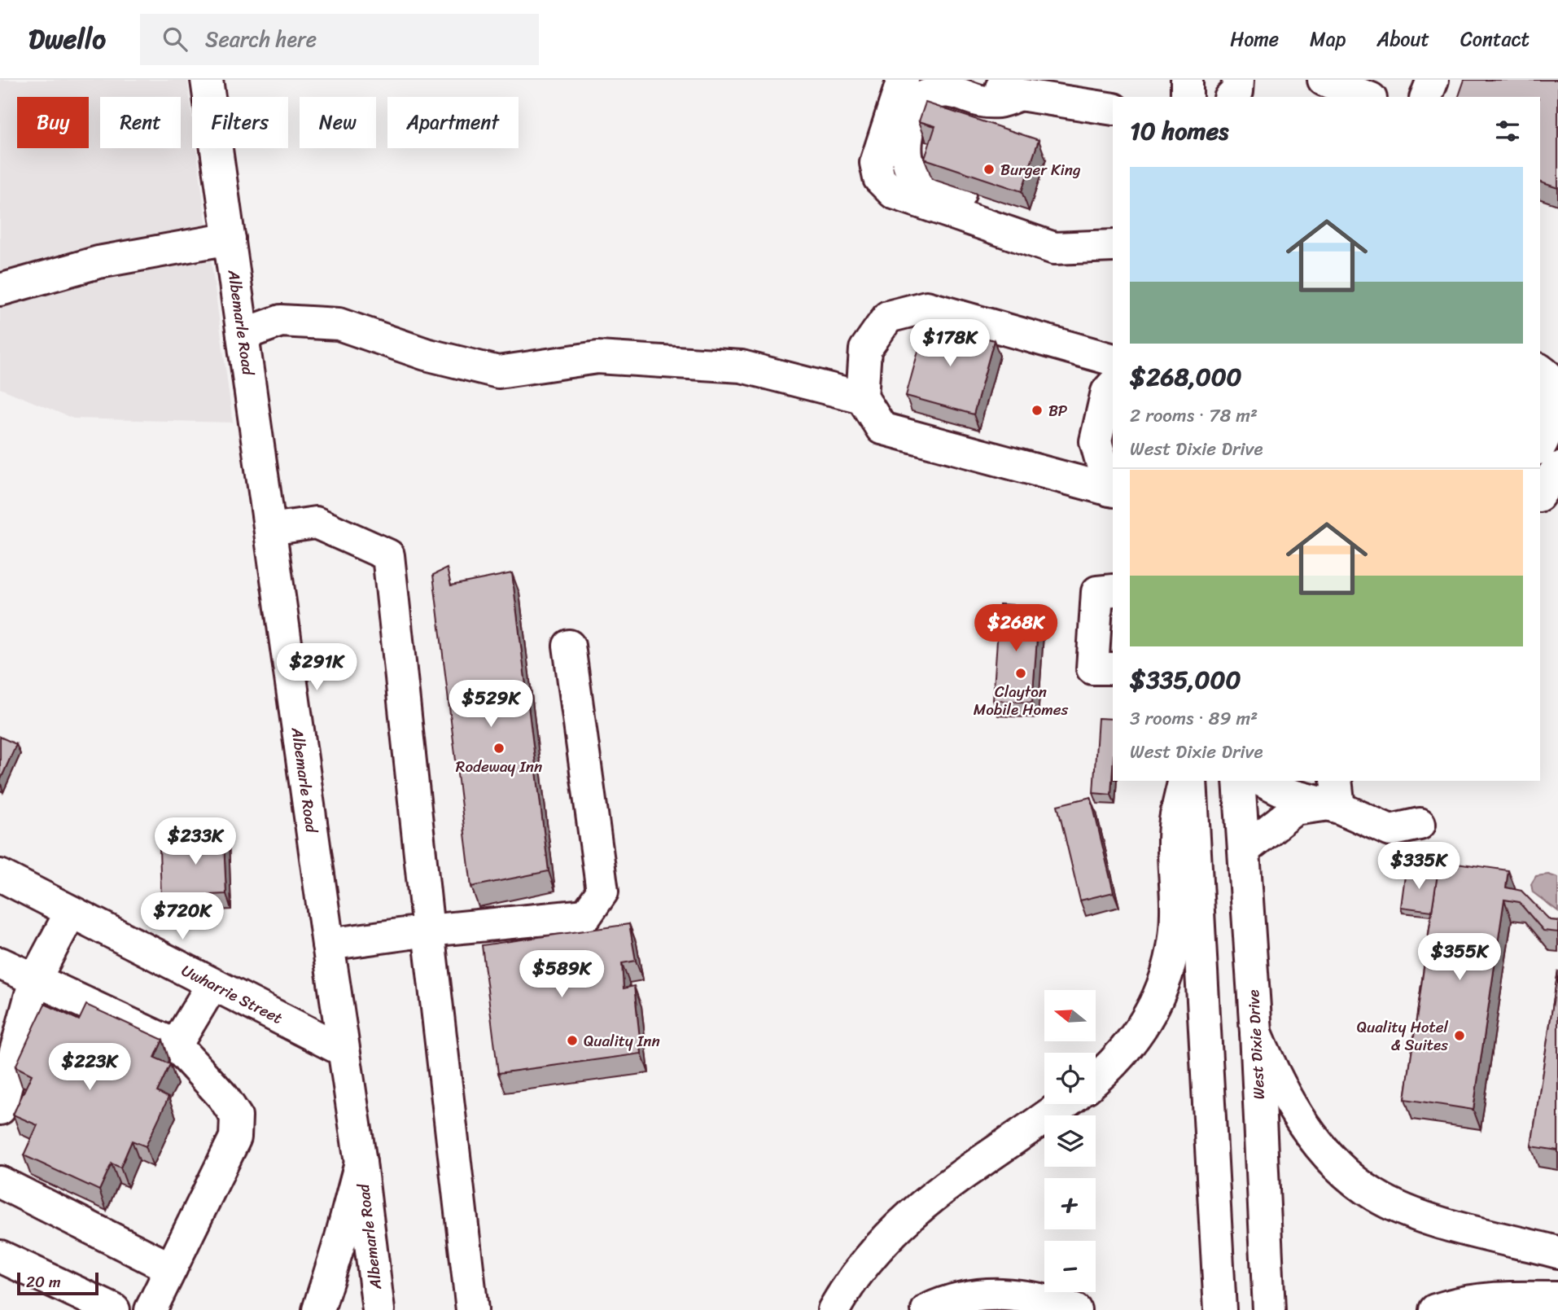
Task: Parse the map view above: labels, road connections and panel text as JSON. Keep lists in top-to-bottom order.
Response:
{
  "streets": {
    "main road": ["Albemarle Road", "Uwharrie Street", "West Dixie Drive"]
  },
  "crossings": [
    ["Albemarle Road", "Uwharrie Street"]
  ],
  "places": [
    "Burger King",
    "BP",
    "Clayton Mobile Homes",
    "Rodeway Inn",
    "Quality Hotel & Suites",
    "Quality Inn"
  ],
  "scale_bar": "20 m",
  "north": "left",
  "page": {
    "header": "Dwello",
    "search": "Search here",
    "nav": [
      "Home",
      "Map",
      "About",
      "Contact"
    ],
    "chip": [
      "Buy",
      "Rent",
      "Filters",
      "New",
      "Apartment"
    ],
    "heading": "10 homes",
    "list": [
      {
        "name": "$268,000",
        "note": "2 rooms · 78 m² · West Dixie Drive"
      },
      {
        "name": "$335,000",
        "note": "3 rooms · 89 m² · West Dixie Drive"
      }
    ],
    "price": [
      "$178K",
      "$268K",
      "$291K",
      "$529K",
      "$233K",
      "$335K",
      "$720K",
      "$355K",
      "$589K",
      "$223K"
    ],
    "map_buttons": ["+", "−"],
    "scale": "20 m"
  }
}
